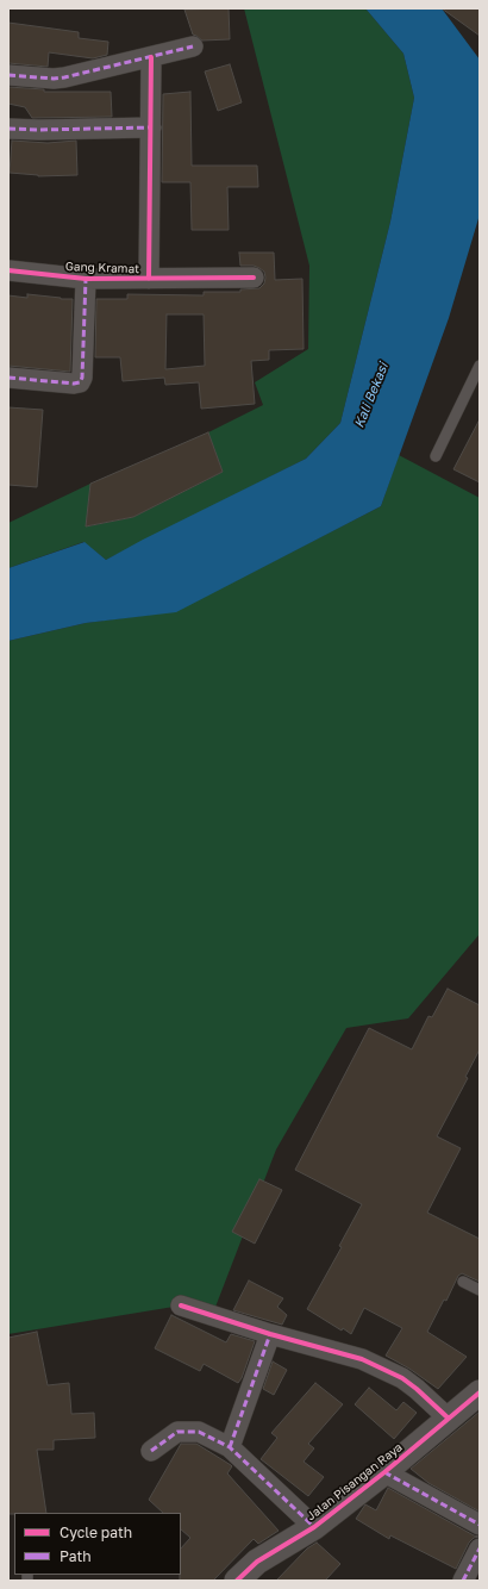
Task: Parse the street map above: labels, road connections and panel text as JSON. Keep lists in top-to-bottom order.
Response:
{
  "streets": {
    "street": ["Gang Kramat", "Jalan Pisangan Raya"]
  },
  "water": ["Kali Bekasi"],
  "legend": ["Cycle path", "Path"]
}
